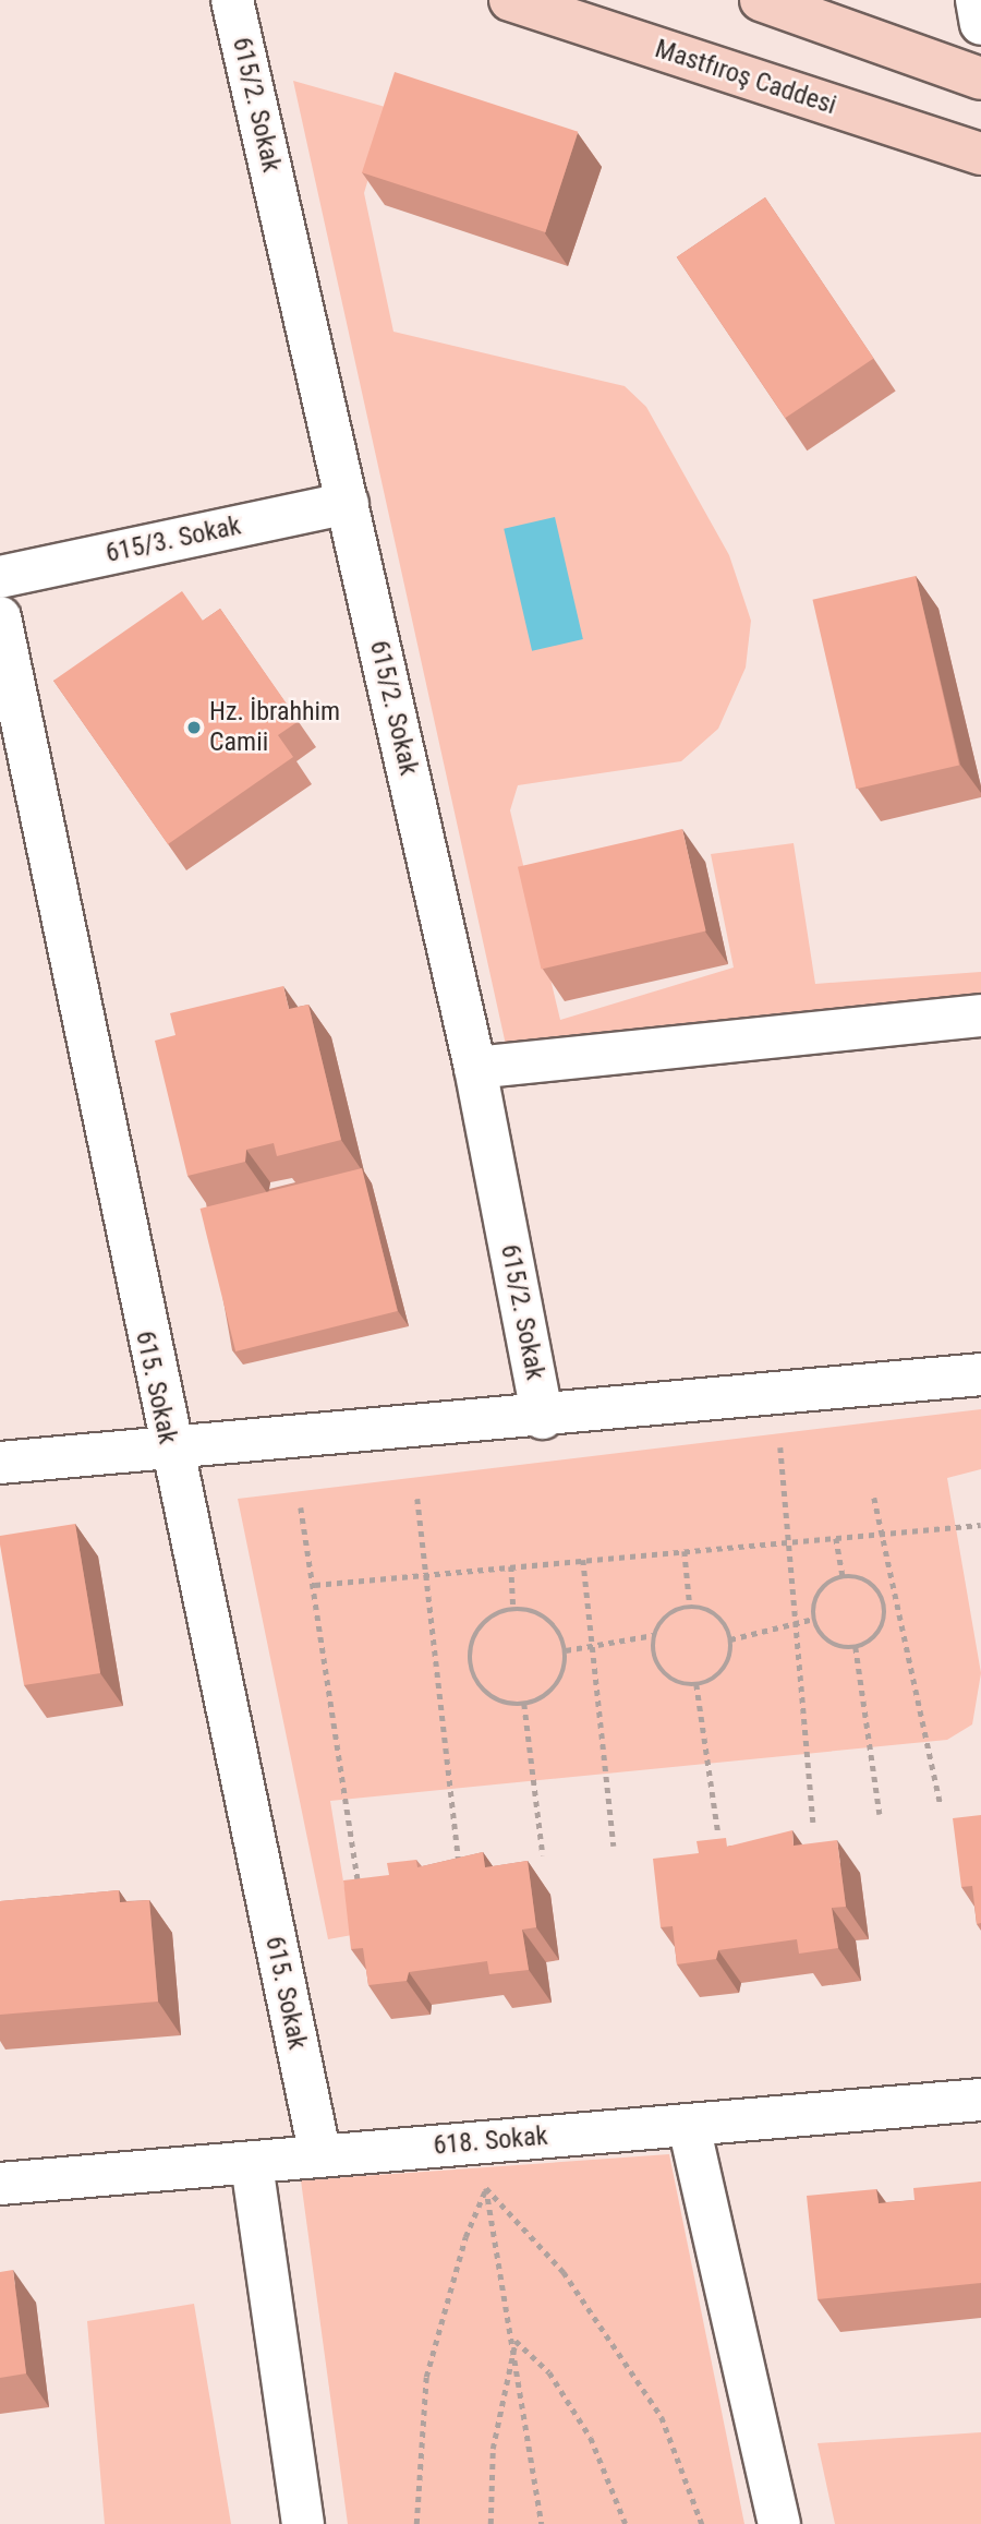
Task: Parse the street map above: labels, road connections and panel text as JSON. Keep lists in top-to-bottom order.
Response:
{
  "streets": {
    "main road": ["Mastfıroş Caddesi"],
    "street": [
      "615/2. Sokak",
      "615/3. Sokak",
      "615. Sokak",
      "618. Sokak"
    ]
  },
  "crossings": [
    ["615/2. Sokak", "615/3. Sokak"],
    ["615. Sokak", "618. Sokak"]
  ],
  "places": ["Hz. İbrahhim Camii"]
}
